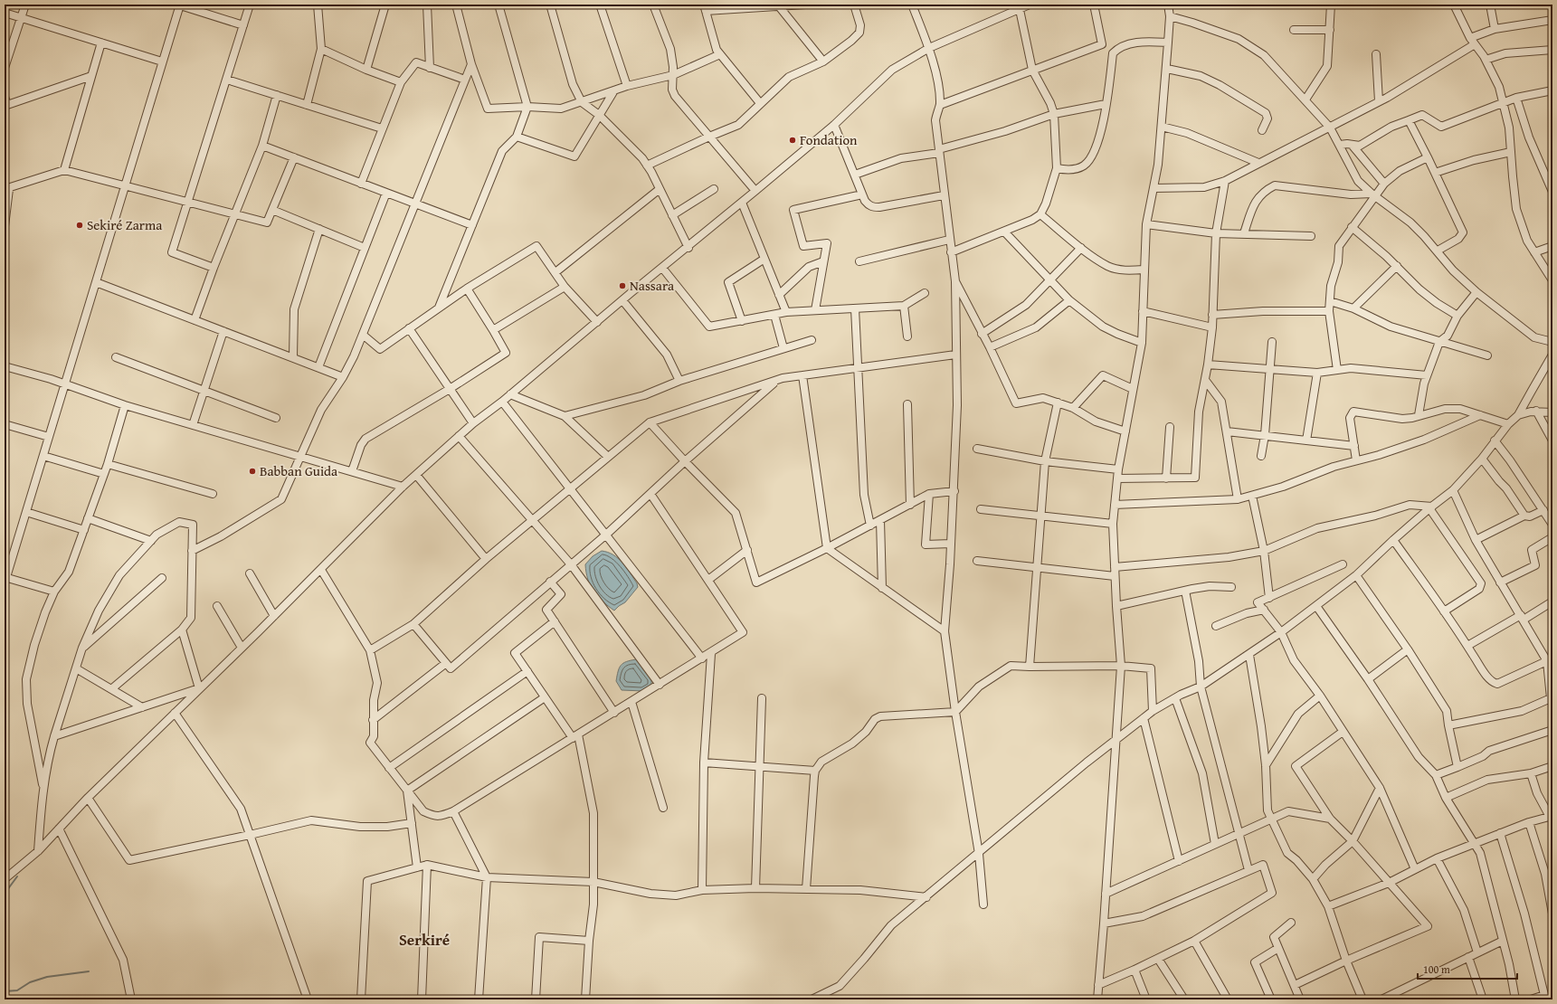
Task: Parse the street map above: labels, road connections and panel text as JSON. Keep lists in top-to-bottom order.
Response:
{
  "districts": ["Serkiré"],
  "places": [
    "Fondation",
    "Sekiré Zarma",
    "Nassara",
    "Babban Guida"
  ],
  "scale_bar": "100 m"
}
